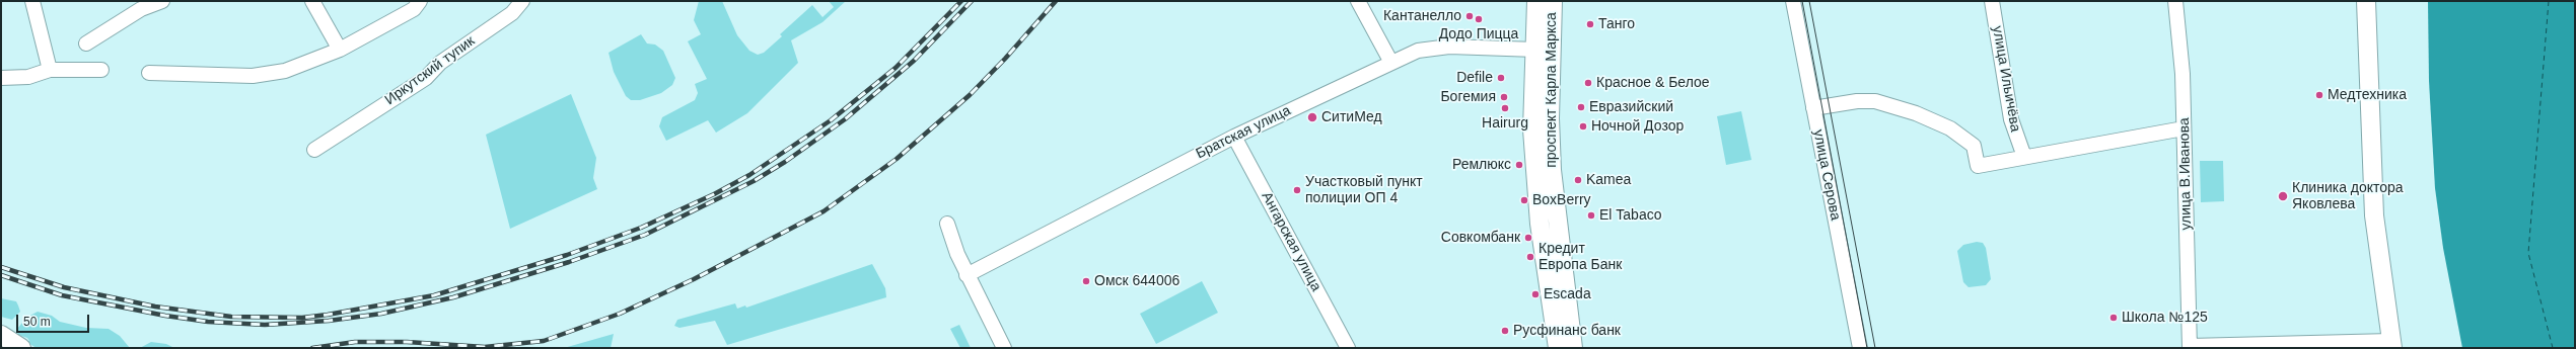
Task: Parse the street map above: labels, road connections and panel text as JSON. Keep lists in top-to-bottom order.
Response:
{
  "streets": {
    "main road": ["проспект Карла Маркса"],
    "street": [
      "Иркутский тупик",
      "улица Ильичёва",
      "Братская улица",
      "улица В.Иванова",
      "улица Серова",
      "Ангарская улица"
    ]
  },
  "crossings": [
    ["проспект Карла Маркса", "Братская улица"],
    ["Братская улица", "Ангарская улица"]
  ],
  "places": [
    "Кантанелло",
    "Додо Пицца",
    "Танго",
    "Defile",
    "Красное & Белое",
    "Медтехника",
    "Богемия",
    "Евразийский",
    "Hairurg",
    "СитиМед",
    "Ночной Дозор",
    "Ремлюкс",
    "Kamea",
    "Участковый пункт полиции ОП 4",
    "Клиника доктора Яковлева",
    "BoxBerry",
    "El Tabaco",
    "Совкомбанк",
    "Кредит Европа Банк",
    "Омск 644006",
    "Escada",
    "Школа №125",
    "Русфинанс банк"
  ],
  "scale_bar": "50 m"
}
